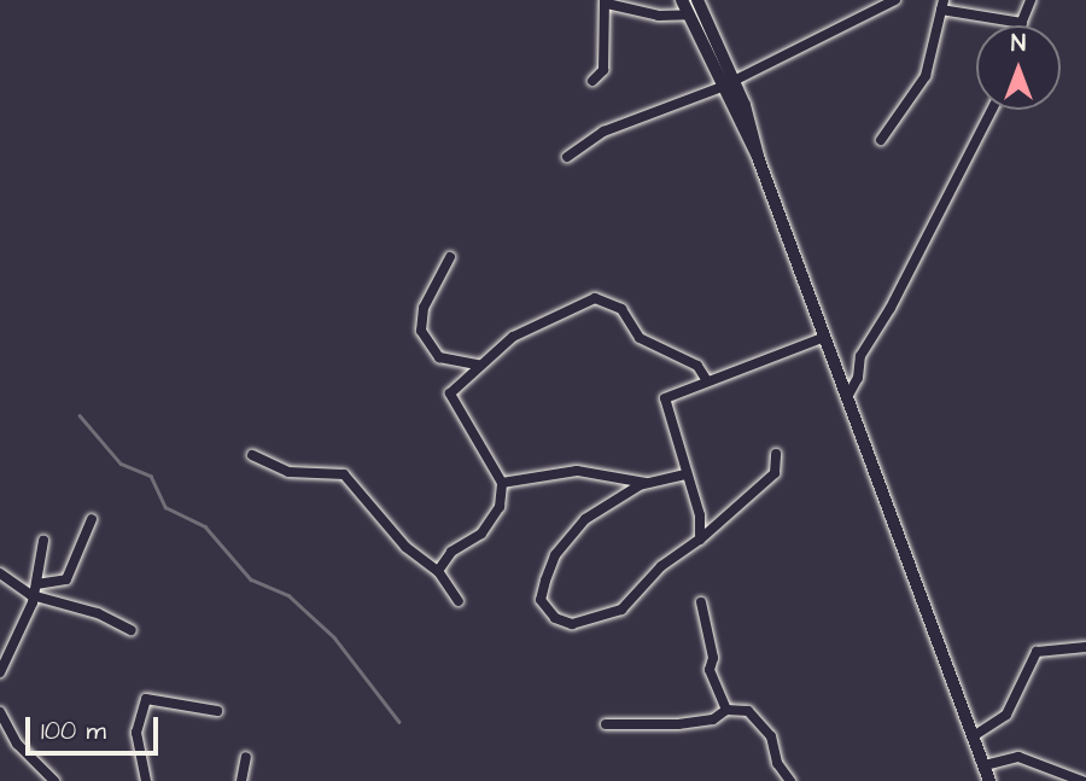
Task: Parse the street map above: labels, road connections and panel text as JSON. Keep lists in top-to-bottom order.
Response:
{
  "scale_bar": "100 m",
  "north": "top"
}
